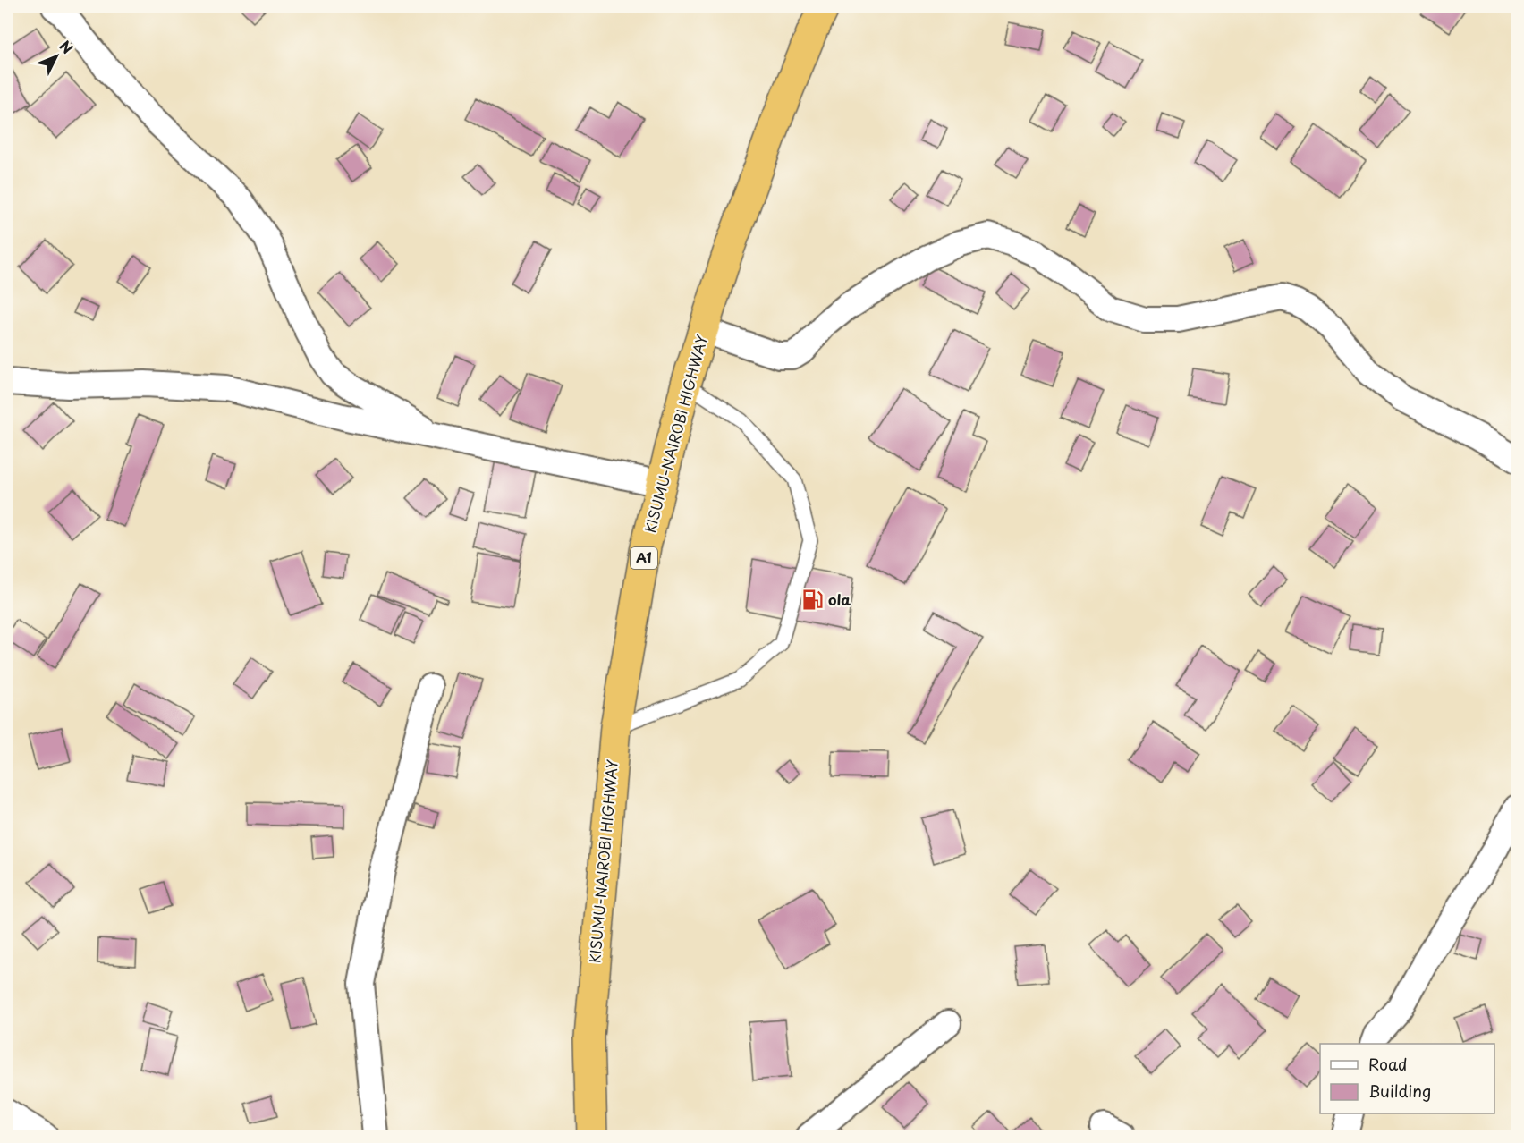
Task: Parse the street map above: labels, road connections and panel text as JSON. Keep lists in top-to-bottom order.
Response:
{
  "streets": {
    "highway": ["KISUMU-NAIROBI HIGHWAY", "A1"]
  },
  "places": {
    "fuel station": ["ola"]
  },
  "legend": ["Road", "Building"],
  "north": "top right"
}
